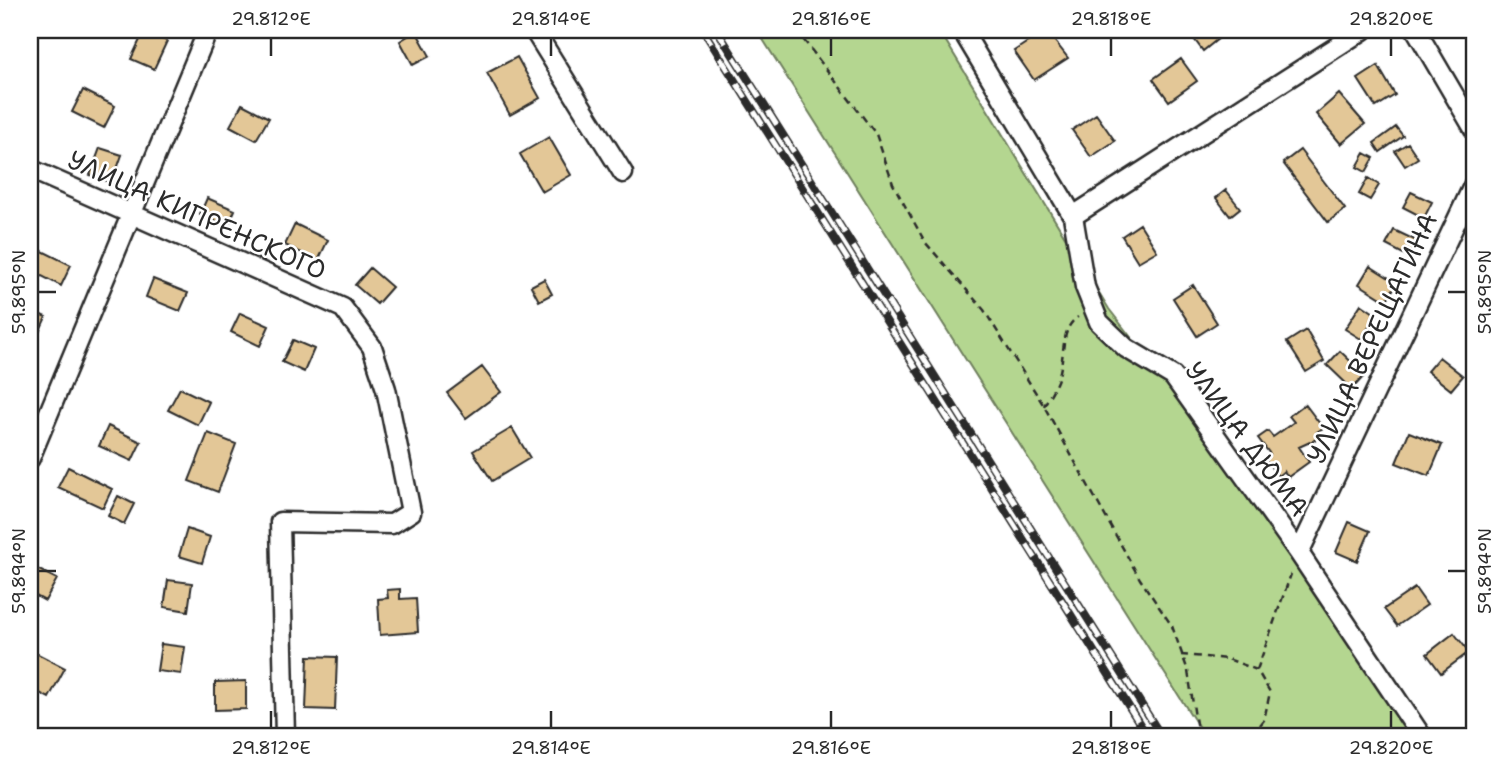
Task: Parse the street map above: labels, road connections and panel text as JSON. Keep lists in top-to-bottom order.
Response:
{
  "streets": {
    "street": ["УЛИЦА КИПРЕНСКОГО", "УЛИЦА ВЕРЕЩАГИНА", "УЛИЦА ДЮМА"]
  },
  "crossings": [
    ["УЛИЦА ВЕРЕЩАГИНА", "УЛИЦА ДЮМА"]
  ],
  "coordinates": [
    "29.812°E",
    "29.814°E",
    "29.816°E",
    "29.818°E",
    "29.820°E",
    "59.895°N",
    "59.894°N"
  ]
}
